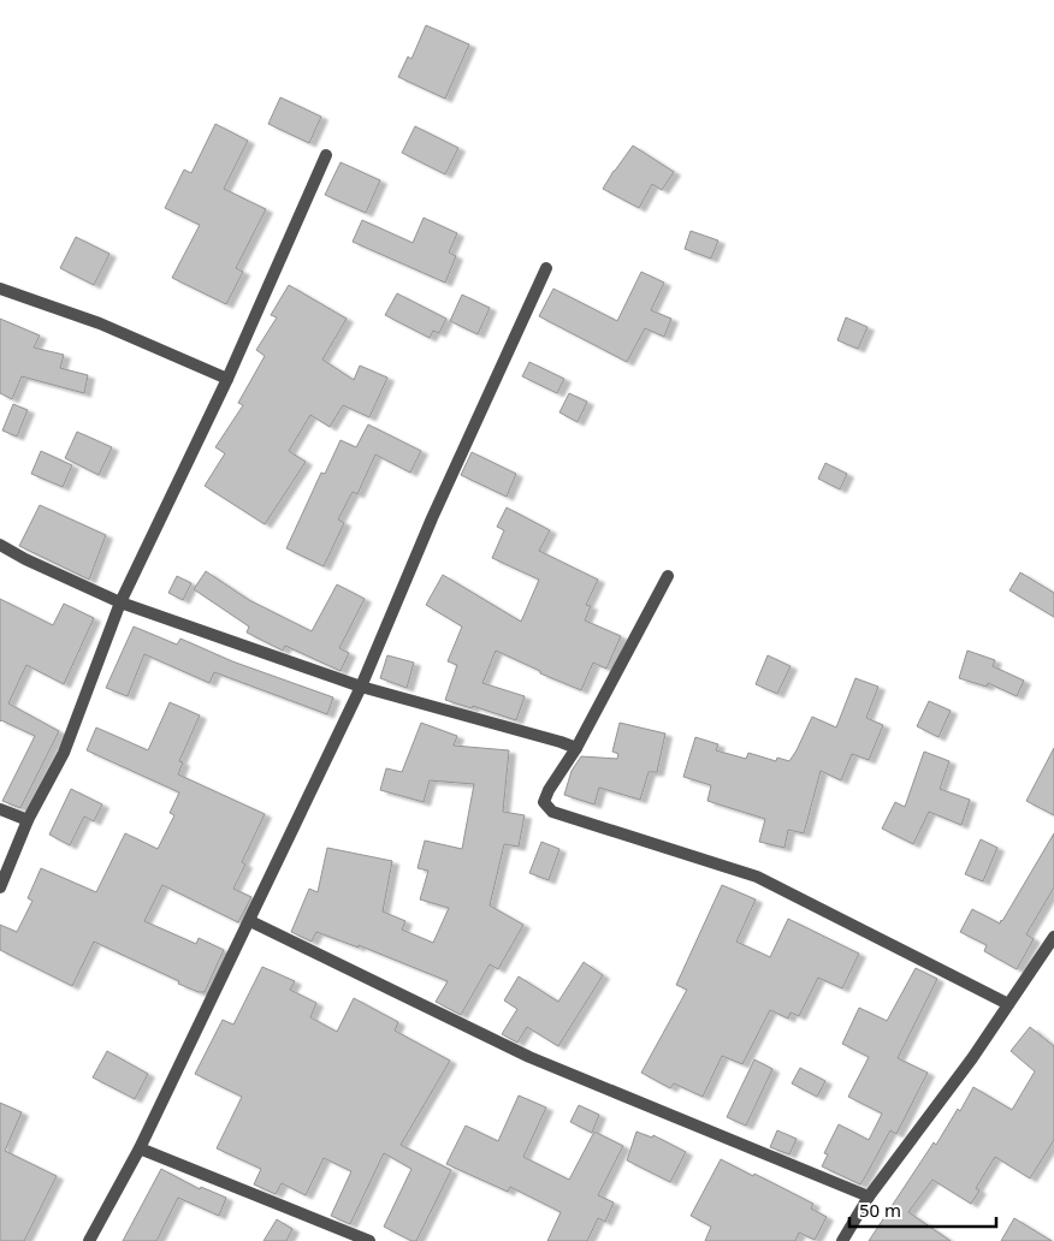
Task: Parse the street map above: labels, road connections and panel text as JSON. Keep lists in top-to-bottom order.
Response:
{
  "scale_bar": "50 m"
}
